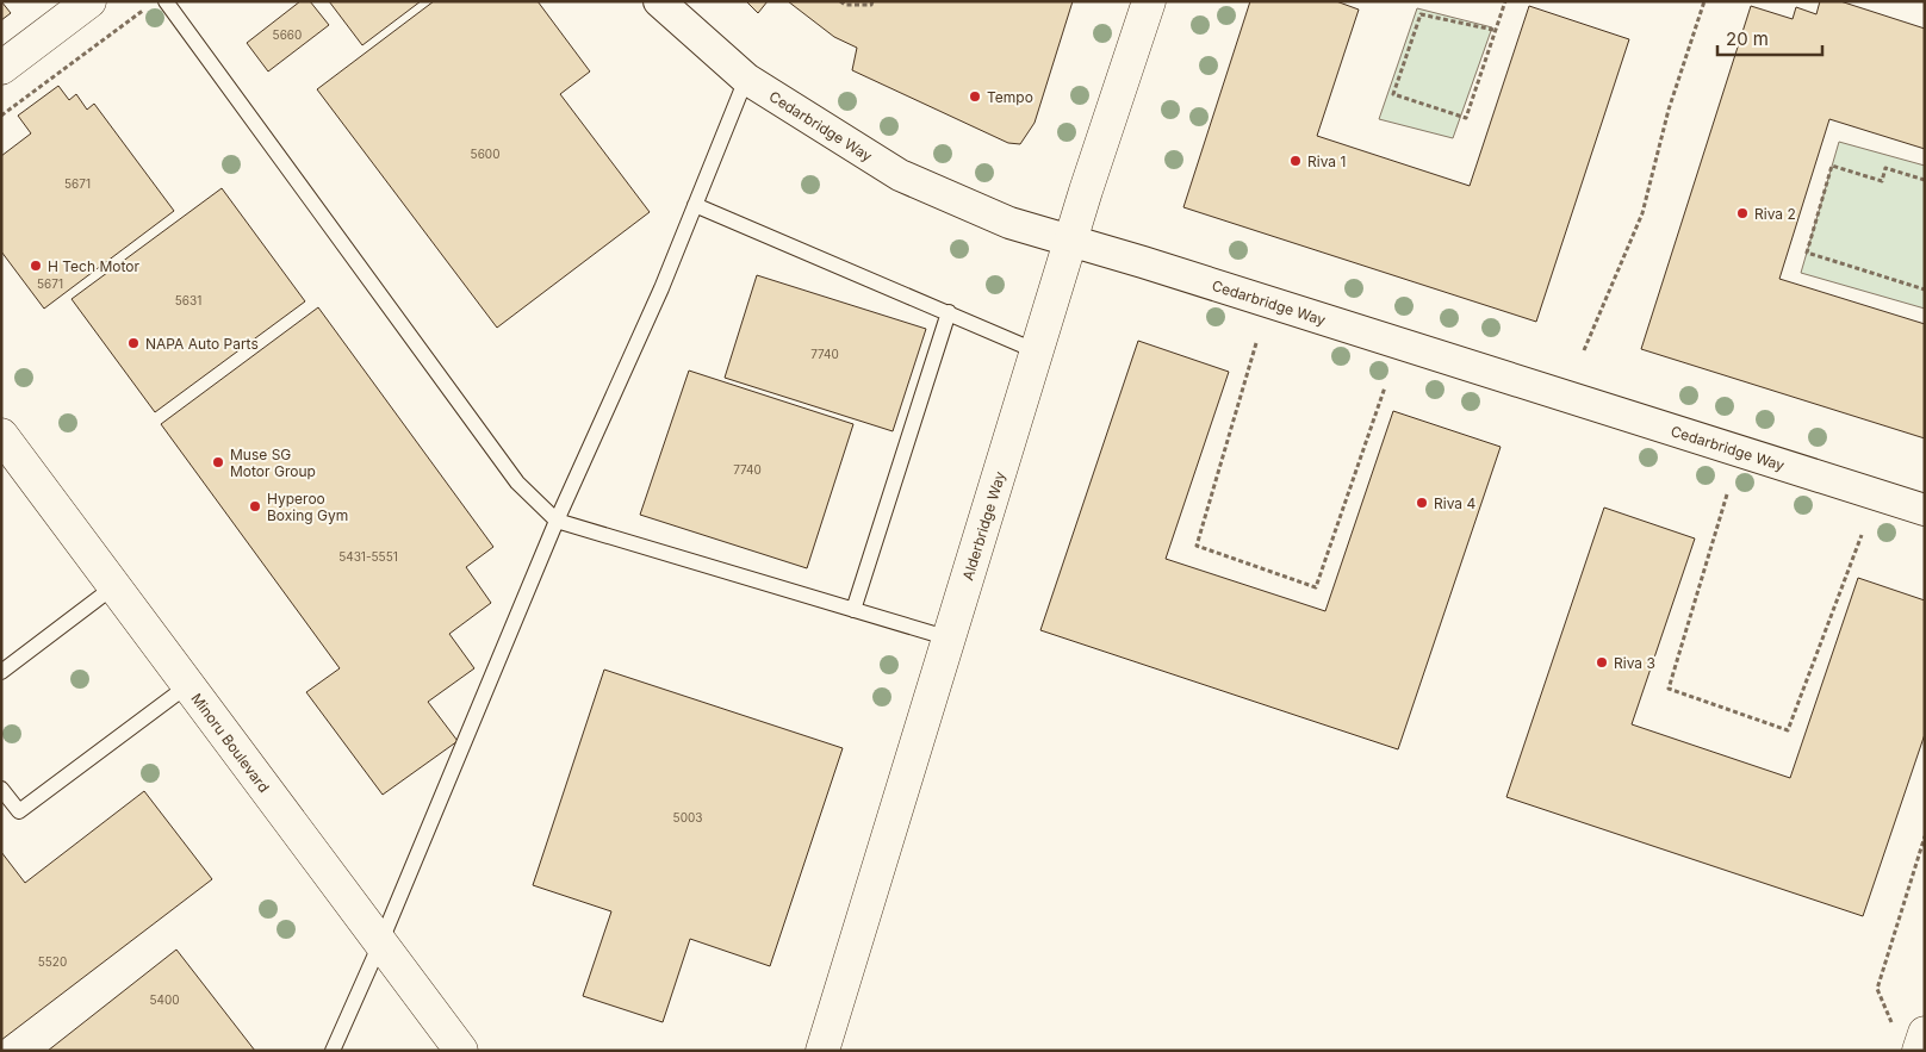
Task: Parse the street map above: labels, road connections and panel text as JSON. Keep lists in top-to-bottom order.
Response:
{
  "streets": {
    "street": ["Cedarbridge Way", "Alderbridge Way", "Minoru Boulevard"]
  },
  "crossings": [
    ["Cedarbridge Way", "Alderbridge Way"]
  ],
  "places": [
    "Tempo",
    "Riva 1",
    "Riva 2",
    "H Tech Motor",
    "NAPA Auto Parts",
    "Muse SG Motor Group",
    "Riva 4",
    "Hyperoo Boxing Gym",
    "Riva 3"
  ],
  "house_numbers": [
    "5660",
    "5600",
    "5671",
    "5671",
    "5631",
    "7740",
    "7740",
    "5431-5551",
    "5003",
    "5520",
    "5400"
  ],
  "scale_bar": "20 m"
}
